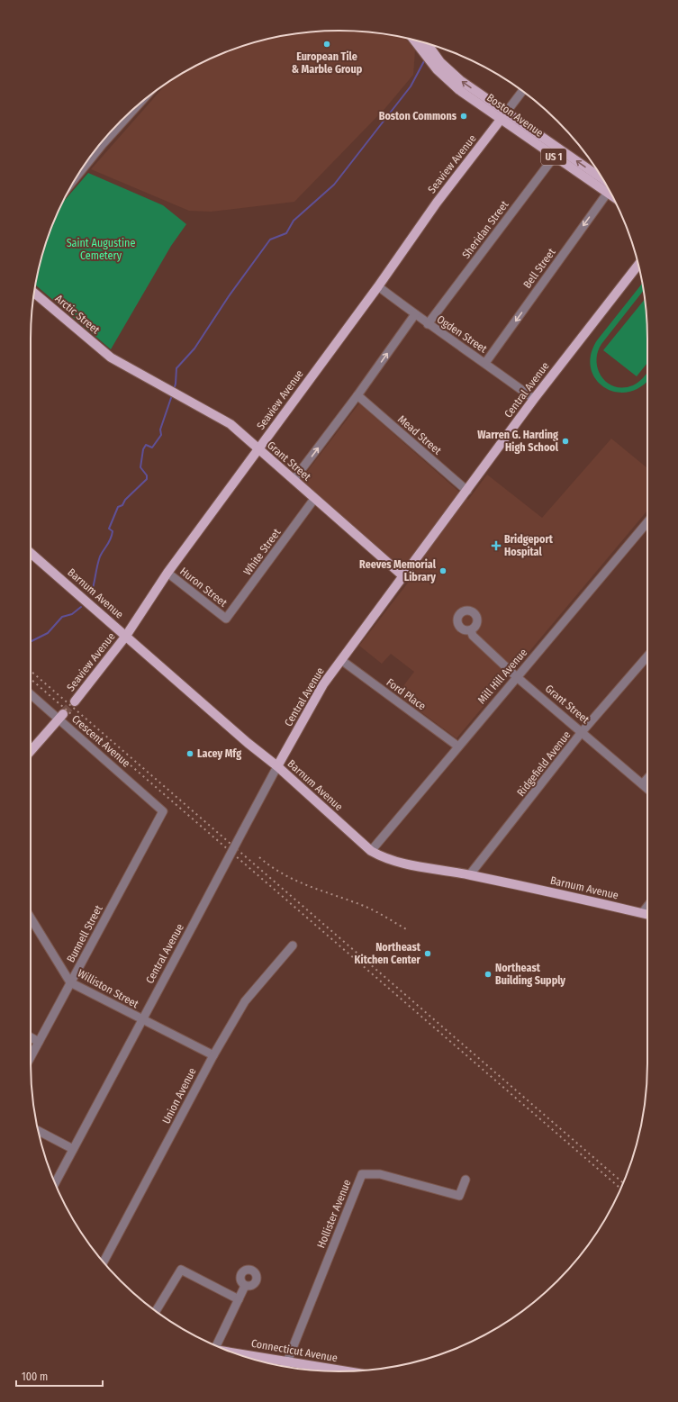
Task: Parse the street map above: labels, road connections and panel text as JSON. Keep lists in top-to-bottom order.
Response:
{
  "streets": {
    "main road": [
      "Boston Avenue",
      "US 1",
      "Seaview Avenue",
      "Arctic Street",
      "Central Avenue",
      "Grant Street",
      "Barnum Avenue",
      "Hollister Avenue",
      "Connecticut Avenue"
    ],
    "street": [
      "Sheridan Street",
      "Bell Street",
      "Ogden Street",
      "Mead Street",
      "White Street",
      "Huron Street",
      "Mill Hill Avenue",
      "Ford Place",
      "Crescent Avenue",
      "Ridgefield Avenue",
      "Bunnell Street",
      "Williston Street",
      "Union Avenue"
    ]
  },
  "crossings": [
    ["Boston Avenue", "Seaview Avenue"],
    ["Boston Avenue", "Sheridan Street"],
    ["Seaview Avenue", "Ogden Street"],
    ["Seaview Avenue", "Grant Street"],
    ["Seaview Avenue", "Huron Street"],
    ["Seaview Avenue", "Barnum Avenue"],
    ["Sheridan Street", "Ogden Street"],
    ["Bell Street", "Ogden Street"],
    ["Arctic Street", "Grant Street"],
    ["Ogden Street", "Central Avenue"],
    ["Central Avenue", "Mead Street"],
    ["Central Avenue", "Grant Street"],
    ["Central Avenue", "Barnum Avenue"],
    ["Central Avenue", "Ford Place"],
    ["Central Avenue", "Williston Street"],
    ["Grant Street", "White Street"],
    ["Grant Street", "Mill Hill Avenue"],
    ["Grant Street", "Ridgefield Avenue"],
    ["White Street", "Huron Street"],
    ["Barnum Avenue", "Mill Hill Avenue"],
    ["Barnum Avenue", "Ridgefield Avenue"],
    ["Mill Hill Avenue", "Ford Place"],
    ["Crescent Avenue", "Bunnell Street"],
    ["Bunnell Street", "Williston Street"],
    ["Williston Street", "Union Avenue"],
    ["Hollister Avenue", "Connecticut Avenue"]
  ],
  "one_way": ["Bell Street"],
  "parks": ["Saint Augustine Cemetery"],
  "places": {
    "other": [
      "European Tile & Marble Group",
      "Boston Commons",
      "Warren G. Harding High School",
      "Reeves Memorial Library",
      "Lacey Mfg",
      "Northeast Kitchen Center",
      "Northeast Building Supply"
    ],
    "health": ["Bridgeport Hospital"]
  },
  "scale_bar": "100 m"
}
